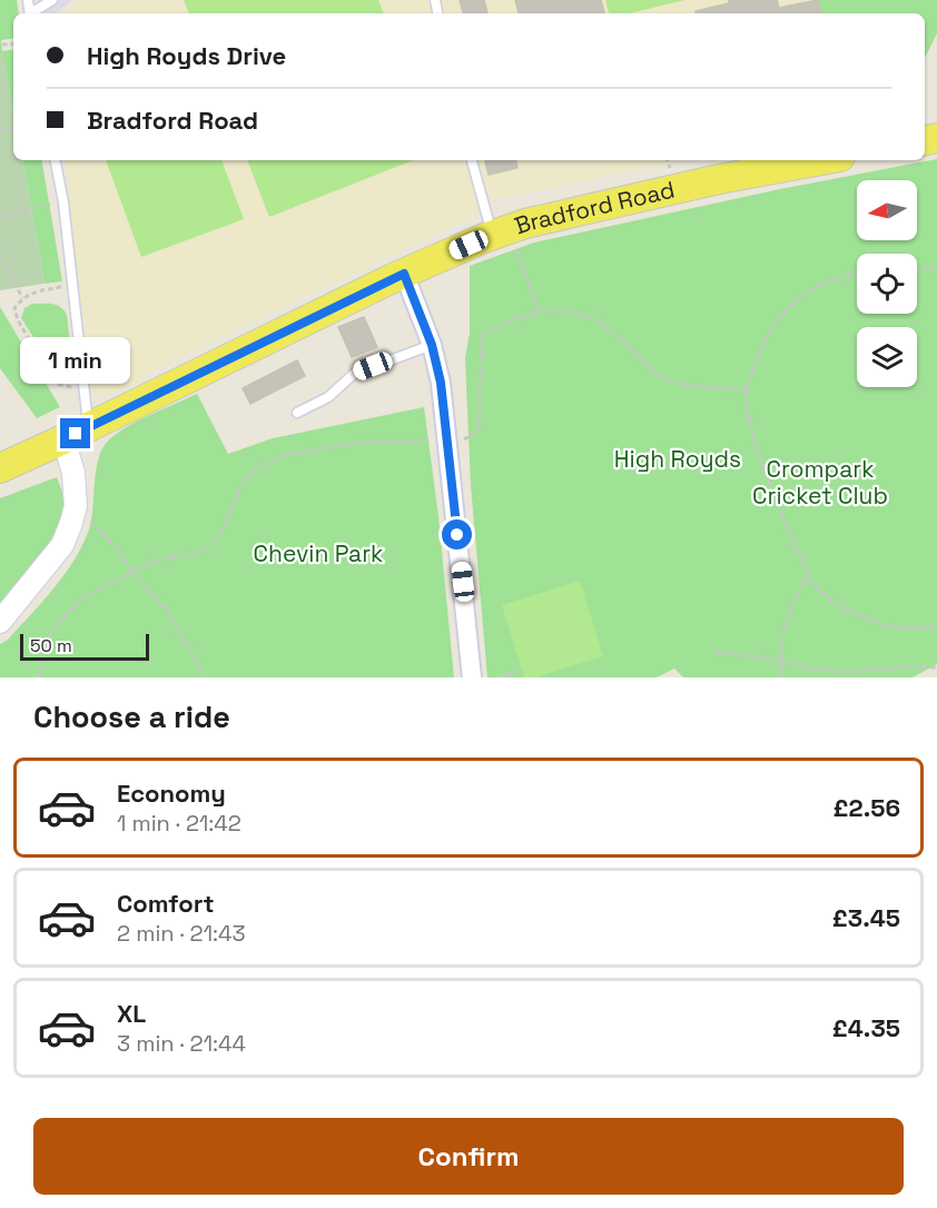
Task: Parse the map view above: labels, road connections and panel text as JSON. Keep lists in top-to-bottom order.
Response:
{
  "streets": {
    "main road": ["Bradford Road"]
  },
  "parks": ["High Royds", "Crompark Cricket Club", "Chevin Park"],
  "scale_bar": "50 m",
  "north": "left",
  "page": {
    "banner": ["High Royds Drive", "Bradford Road"],
    "bubble": "1 min",
    "scale": "50 m",
    "heading": "Choose a ride",
    "list": [
      {
        "name": "Economy",
        "note": "1 min · 21:42",
        "value": "£2.56"
      },
      {
        "name": "Comfort",
        "note": "2 min · 21:43",
        "value": "£3.45"
      },
      {
        "name": "XL",
        "note": "3 min · 21:44",
        "value": "£4.35"
      }
    ],
    "buttons": "Confirm"
  }
}
